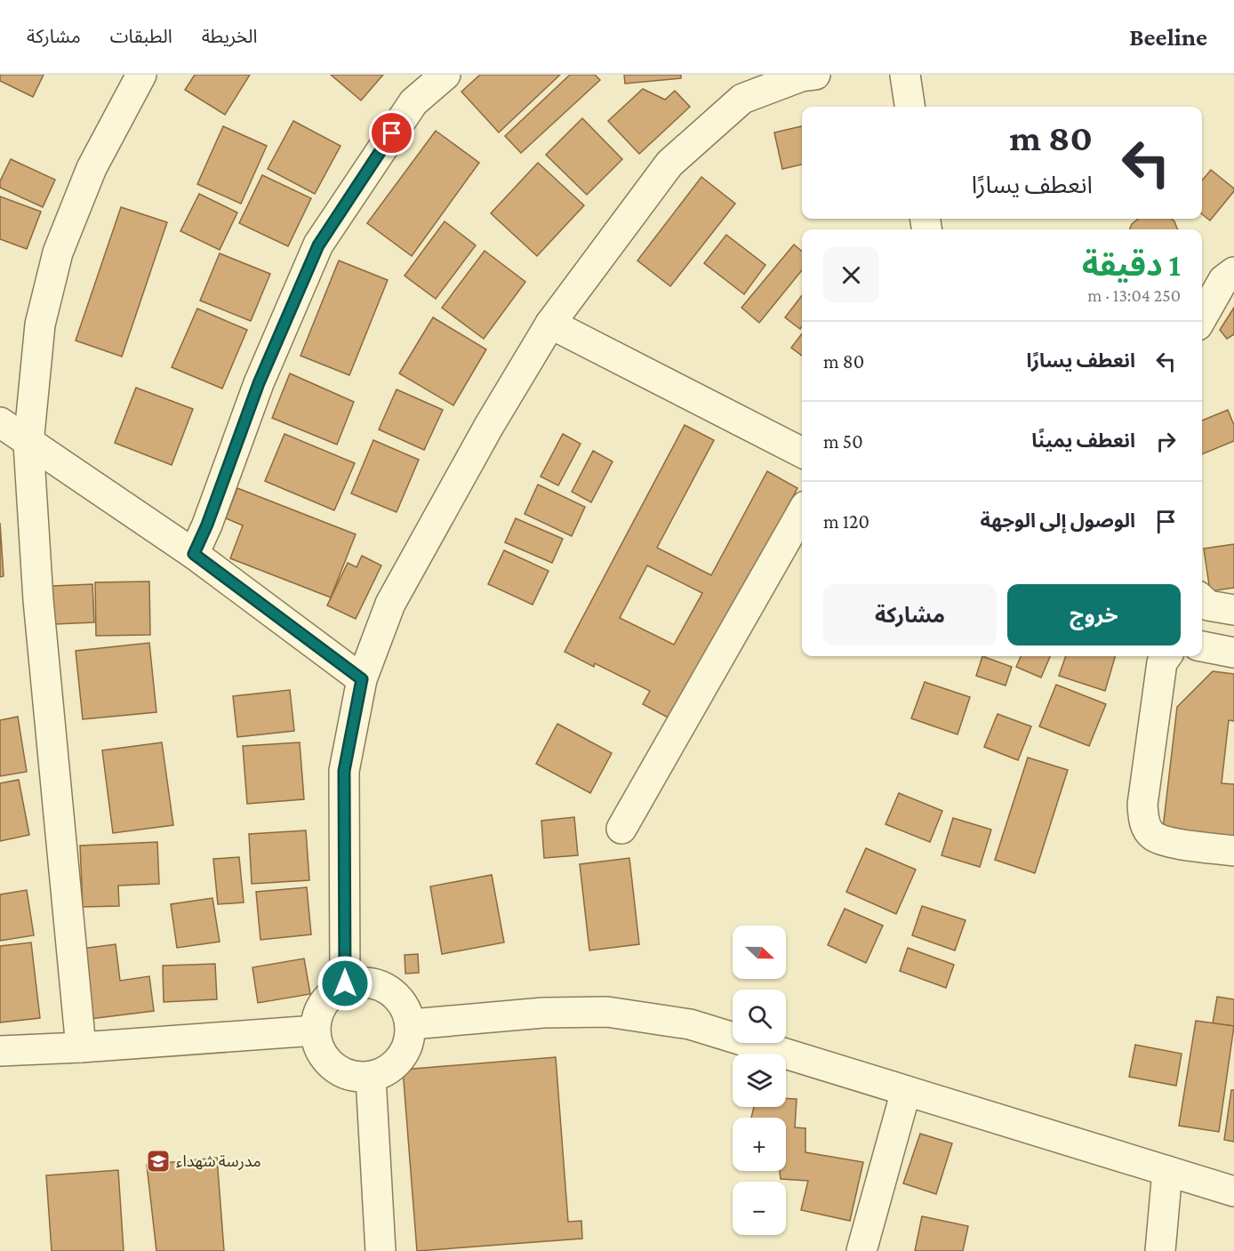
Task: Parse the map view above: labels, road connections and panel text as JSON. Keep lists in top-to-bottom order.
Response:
{
  "places": {
    "school or university": ["مدرسة شهداء"]
  },
  "north": "right",
  "page": {
    "header": "Beeline",
    "nav": ["الخريطة", "الطبقات", "مشاركة"],
    "turn": ["80 m", "انعطف يسارًا"],
    "heading": ["1 دقيقة", "250 m · 13:04"],
    "list": [
      {
        "name": "انعطف يسارًا",
        "value": "80 m"
      },
      {
        "name": "انعطف يمينًا",
        "value": "50 m"
      },
      {
        "name": "الوصول إلى الوجهة",
        "value": "120 m"
      }
    ],
    "buttons": ["خروج", "مشاركة"],
    "map_buttons": ["+", "−"]
  }
}
